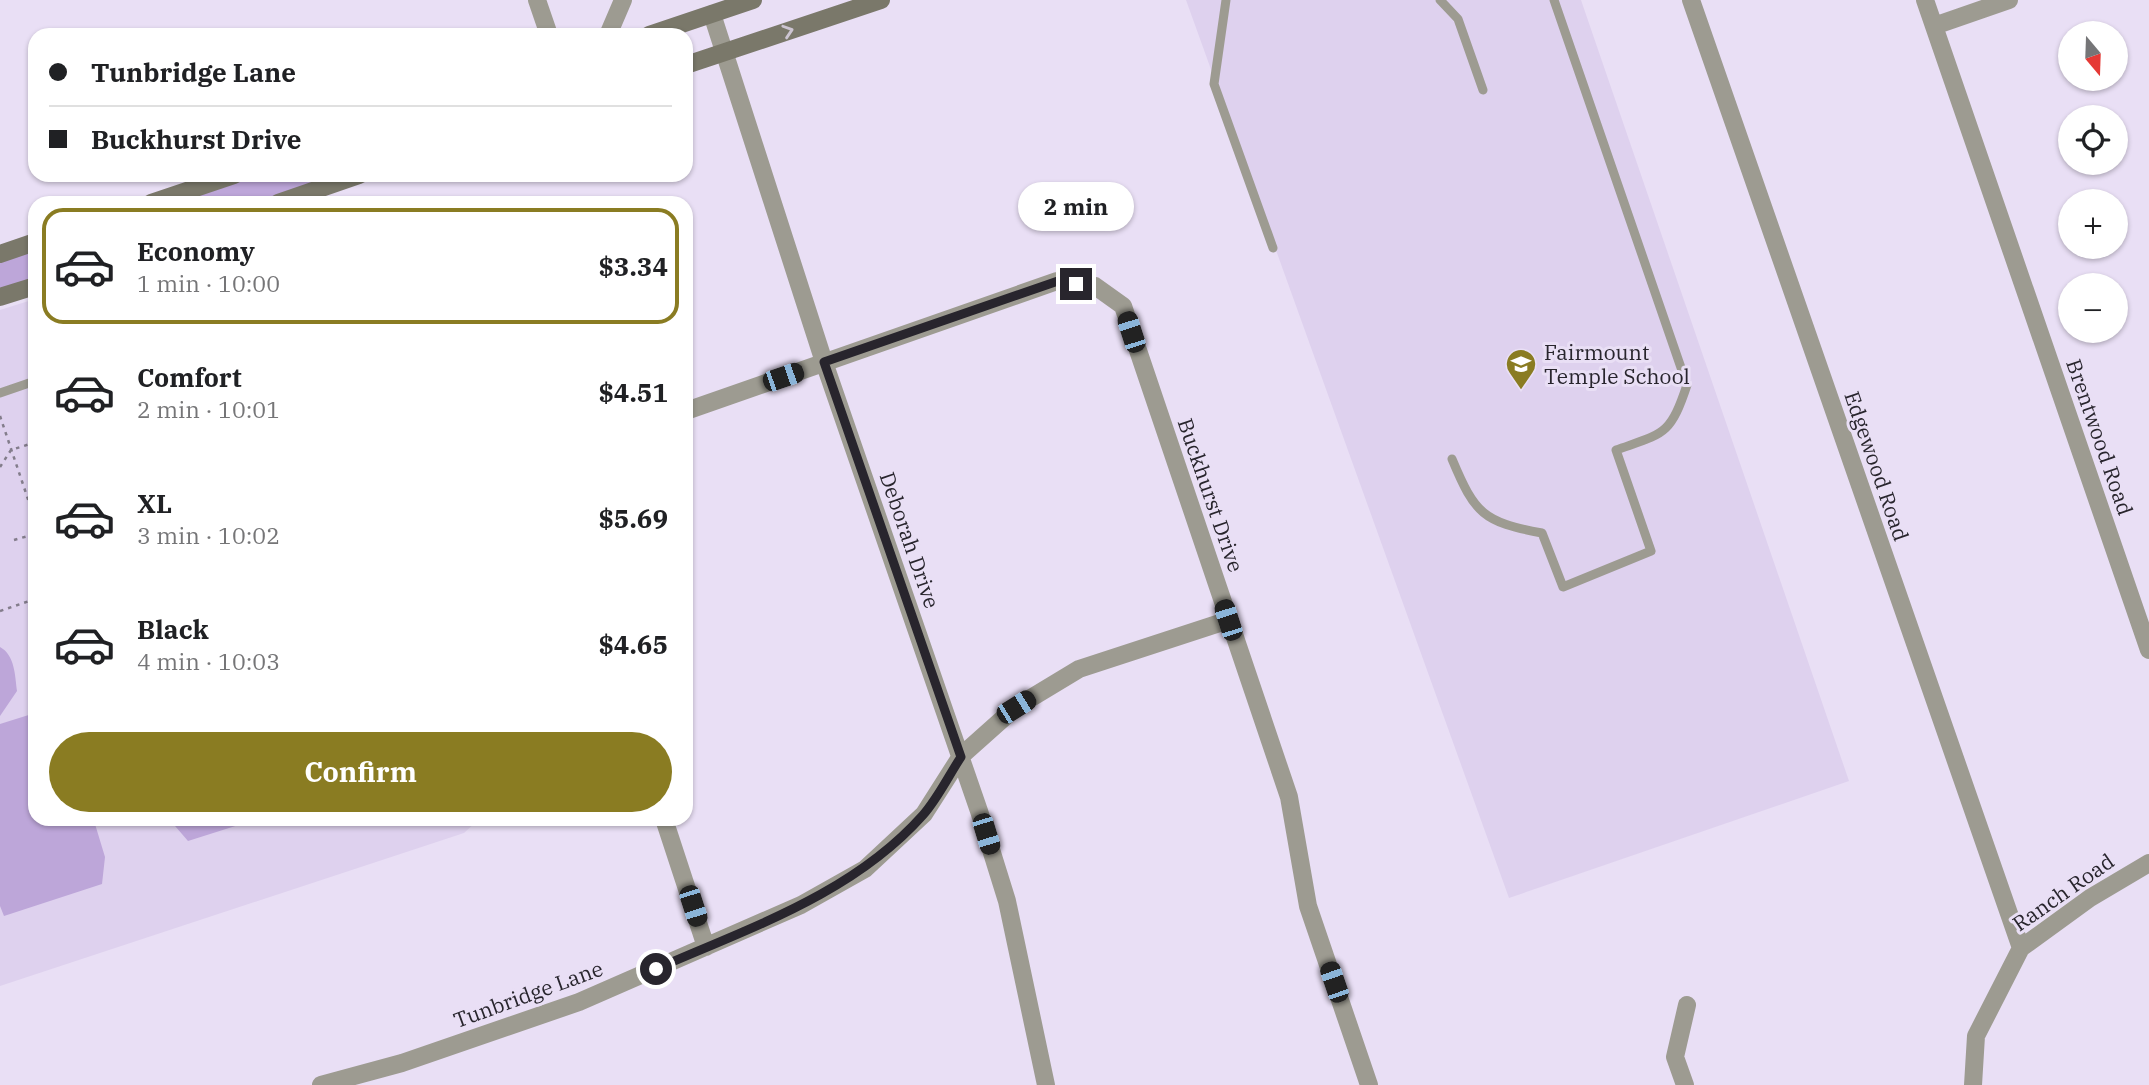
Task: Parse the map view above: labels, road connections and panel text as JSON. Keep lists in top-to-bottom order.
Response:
{
  "streets": {
    "street": [
      "Brentwood Road",
      "Edgewood Road",
      "Buckhurst Drive",
      "Deborah Drive",
      "Ranch Road",
      "Tunbridge Lane"
    ]
  },
  "crossings": [
    ["Edgewood Road", "Ranch Road"],
    ["Buckhurst Drive", "Deborah Drive"],
    ["Buckhurst Drive", "Tunbridge Lane"],
    ["Deborah Drive", "Tunbridge Lane"]
  ],
  "places": {
    "school or university": ["Fairmount Temple School"]
  },
  "north": "bottom",
  "page": {
    "map_buttons": ["+", "−"],
    "banner": ["Tunbridge Lane", "Buckhurst Drive"],
    "bubble": "2 min",
    "list": [
      {
        "name": "Economy",
        "note": "1 min · 10:00",
        "value": "$3.34"
      },
      {
        "name": "Comfort",
        "note": "2 min · 10:01",
        "value": "$4.51"
      },
      {
        "name": "XL",
        "note": "3 min · 10:02",
        "value": "$5.69"
      },
      {
        "name": "Black",
        "note": "4 min · 10:03",
        "value": "$4.65"
      }
    ],
    "buttons": "Confirm"
  }
}
